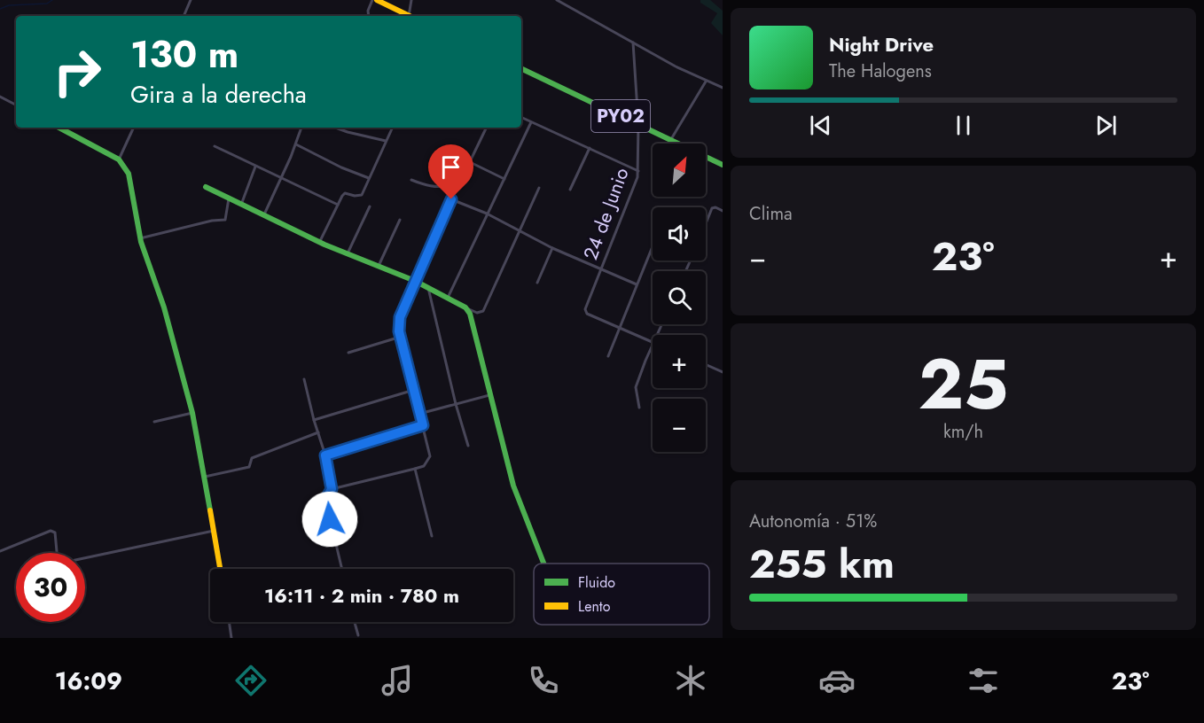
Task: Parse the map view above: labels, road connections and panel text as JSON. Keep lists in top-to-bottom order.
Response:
{
  "streets": {
    "street": ["PY02", "24 de Junio"]
  },
  "crossings": [
    ["PY02", "24 de Junio"]
  ],
  "legend": ["Fluido", "Lento"],
  "north": "top right",
  "page": {
    "turn": ["130 m", "Gira a la derecha"],
    "song": ["Night Drive", "The Halogens"],
    "map_buttons": ["+", "−"],
    "tile": [
      "Clima",
      ["25", "km/h"],
      ["Autonomía · 51%", "255 km"]
    ],
    "heat": ["−", "23°", "+"],
    "limit": "30",
    "trip": "16:11 · 2 min · 780 m",
    "tabs": ["16:09", "23°"]
  }
}
